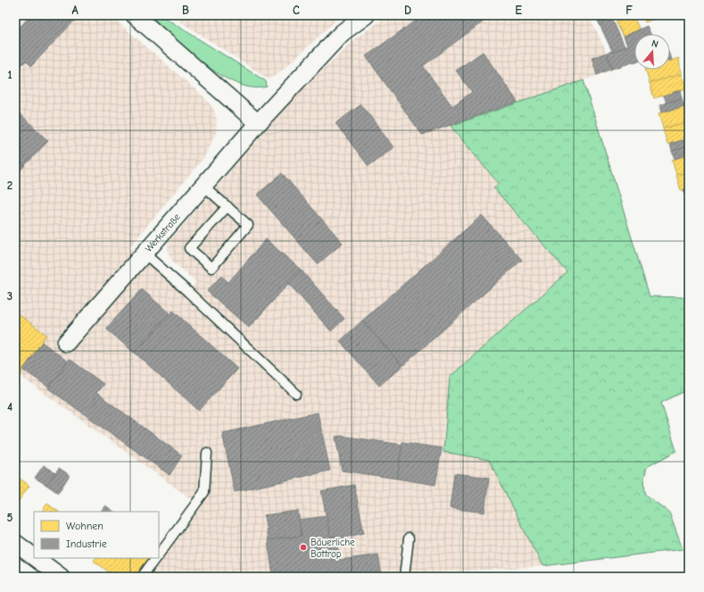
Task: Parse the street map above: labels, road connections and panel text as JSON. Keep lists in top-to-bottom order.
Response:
{
  "streets": {
    "street": ["Werkstraße"]
  },
  "places": ["Bäuerliche Bottrop"],
  "legend": ["Wohnen", "Industrie"],
  "north": "top",
  "grid": {
    "columns": [
      "A",
      "B",
      "C",
      "D",
      "E",
      "F"
    ],
    "rows": [
      "1",
      "2",
      "3",
      "4",
      "5"
    ]
  }
}
